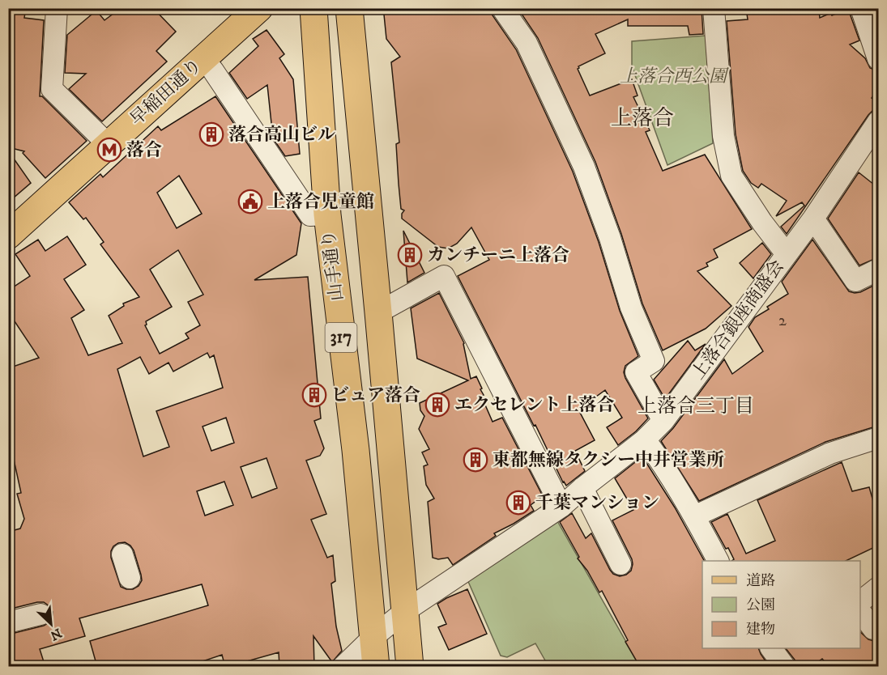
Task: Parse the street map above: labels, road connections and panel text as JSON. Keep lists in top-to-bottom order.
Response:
{
  "streets": {
    "main road": ["早稲田通り", "山手通り", "317"],
    "street": ["上落合銀座商盛会"]
  },
  "crossings": [
    ["山手通り", "上落合銀座商盛会"],
    ["上落合銀座商盛会", "317"]
  ],
  "districts": ["上落合", "上落合三丁目"],
  "parks": ["上落合西公園"],
  "places": {
    "building": [
      "落合高山ビル",
      "カンチーニ上落合",
      "ビュア落合",
      "エクセレント上落合",
      "東都無線タクシー中井営業所",
      "千葉マンション"
    ],
    "metro station": ["落合"],
    "public building": ["上落合児童館"]
  },
  "house_numbers": ["2"],
  "legend": ["道路", "公園", "建物"],
  "north": "bottom right"
}
